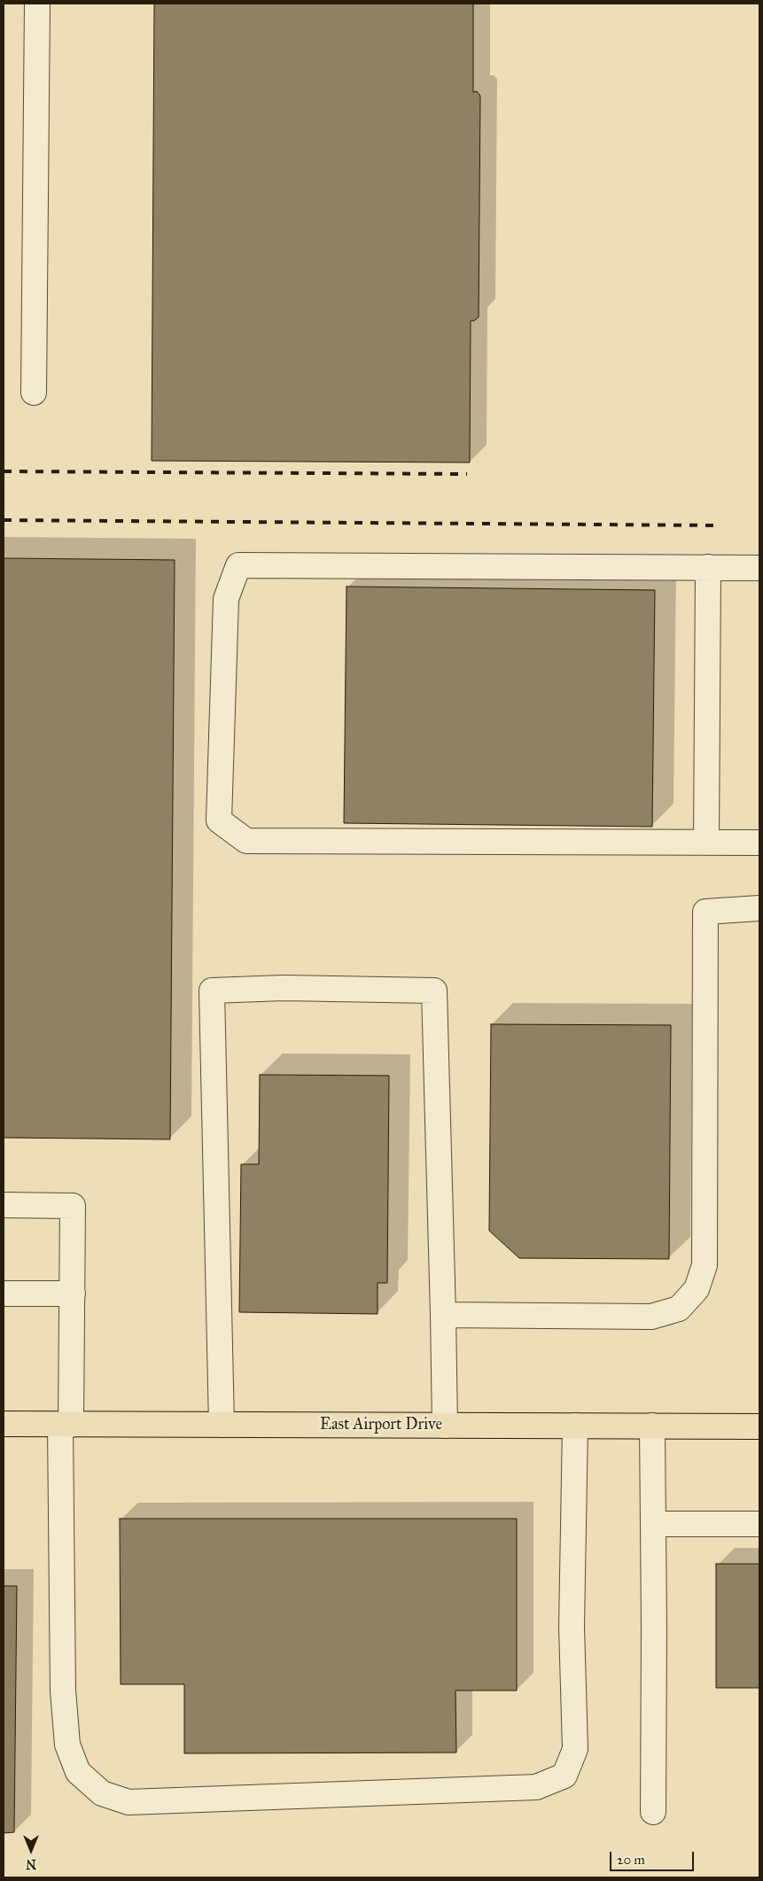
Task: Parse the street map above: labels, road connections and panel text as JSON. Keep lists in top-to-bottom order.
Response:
{
  "streets": {
    "main road": ["East Airport Drive"]
  },
  "scale_bar": "20 m",
  "north": "bottom"
}
